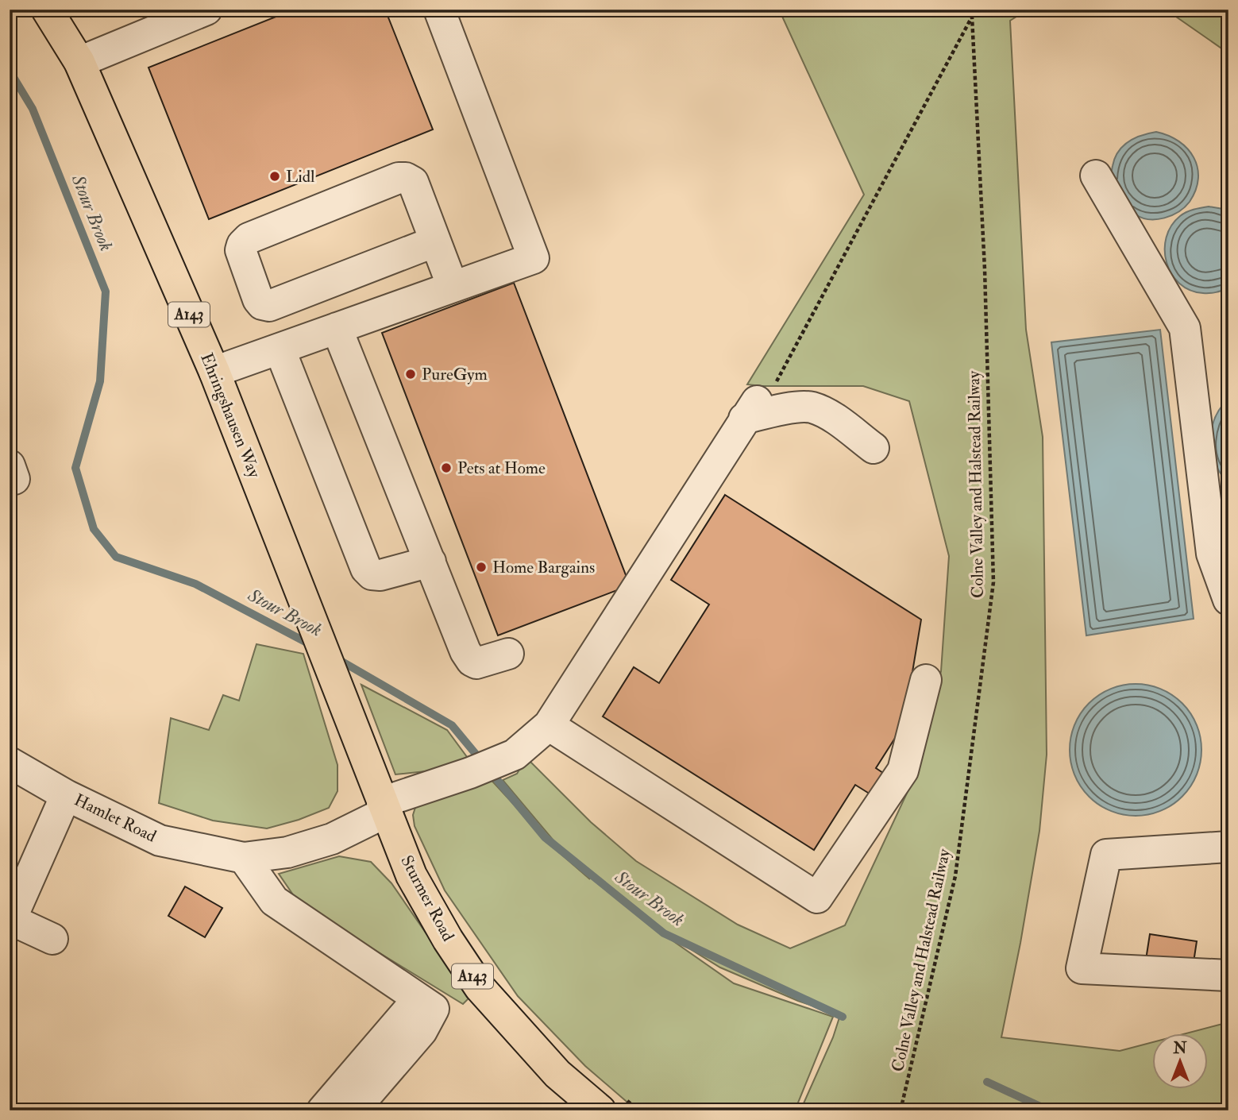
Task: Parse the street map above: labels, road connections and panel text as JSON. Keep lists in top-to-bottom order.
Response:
{
  "streets": {
    "main road": ["A143", "Ehringshausen Way", "Sturmer Road"],
    "street": ["Hamlet Road"],
    "path": ["Colne Valley and Halstead Railway"]
  },
  "crossings": [
    ["Ehringshausen Way", "Sturmer Road"],
    ["Hamlet Road", "Sturmer Road"]
  ],
  "water": ["Stour Brook"],
  "places": [
    "Lidl",
    "PureGym",
    "Pets at Home",
    "Home Bargains"
  ],
  "north": "top"
}
